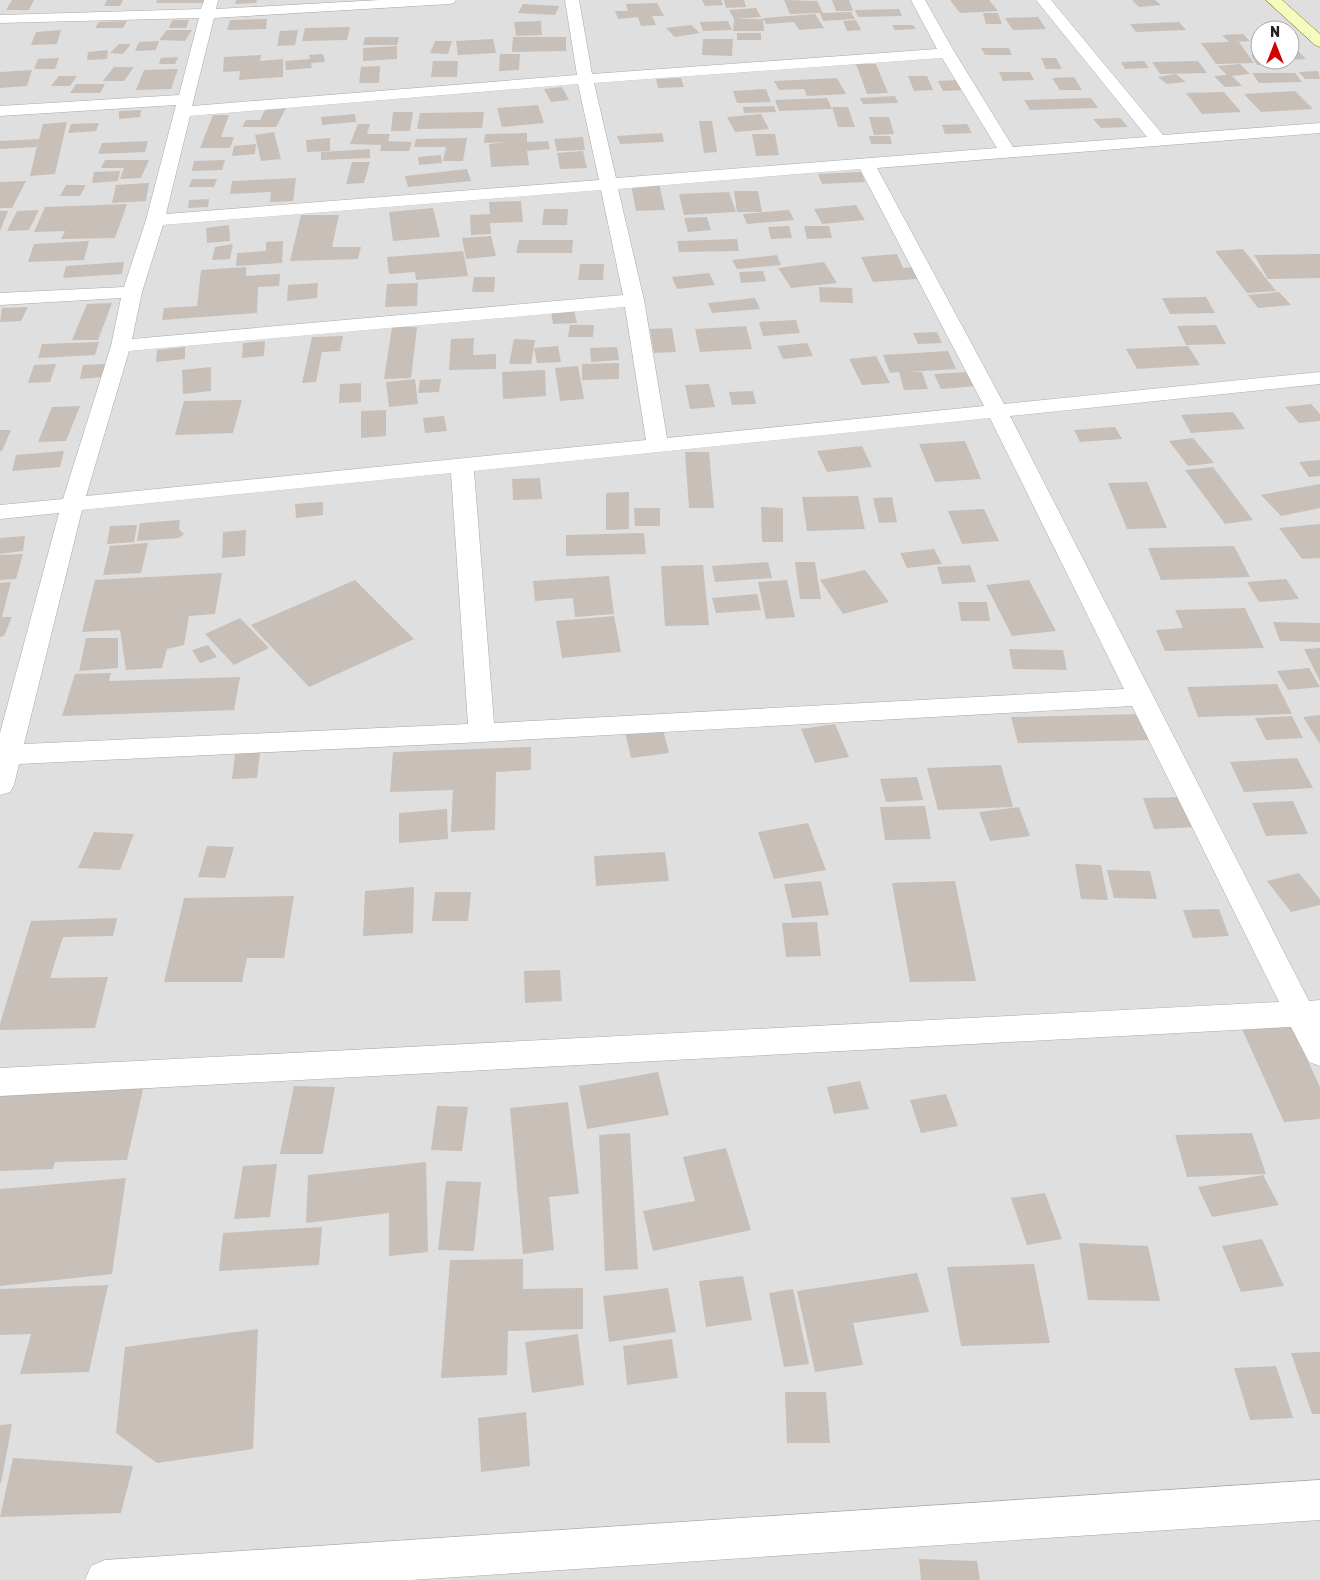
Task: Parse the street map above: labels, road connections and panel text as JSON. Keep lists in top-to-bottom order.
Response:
{
  "north": "top"
}
